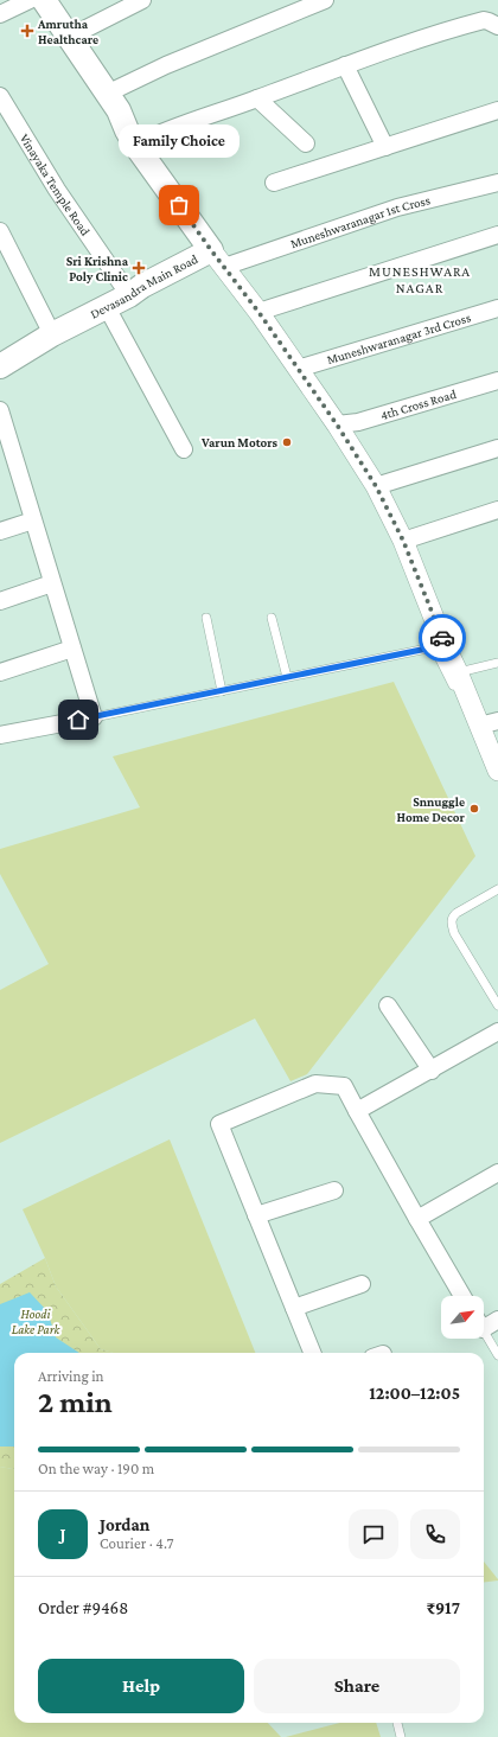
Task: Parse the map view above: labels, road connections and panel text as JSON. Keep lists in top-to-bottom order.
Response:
{
  "streets": {
    "main road": ["Devasandra Main Road"],
    "street": [
      "Vinayaka Temple Road",
      "Muneshwaranagar 1st Cross",
      "Muneshwaranagar 3rd Cross",
      "4th Cross Road"
    ]
  },
  "crossings": [
    ["Vinayaka Temple Road", "Devasandra Main Road"],
    ["Muneshwaranagar 1st Cross", "Devasandra Main Road"]
  ],
  "districts": ["MUNESHWARA NAGAR"],
  "parks": ["Hoodi Lake Park"],
  "places": {
    "health": ["Amrutha Healthcare", "Sri Krishna Poly Clinic"],
    "other": ["Family Choice", "Varun Motors", "Snnuggle Home Decor"]
  },
  "north": "top right",
  "page": {
    "bubble": "Family Choice",
    "heading": ["2 min", "Arriving in", "12:00–12:05"],
    "panel": [
      "Jordan",
      "Courier · 4.7",
      "Order #9468",
      "₹917"
    ],
    "bar": "On the way · 190 m",
    "round": "J",
    "buttons": ["Help", "Share"]
  }
}
